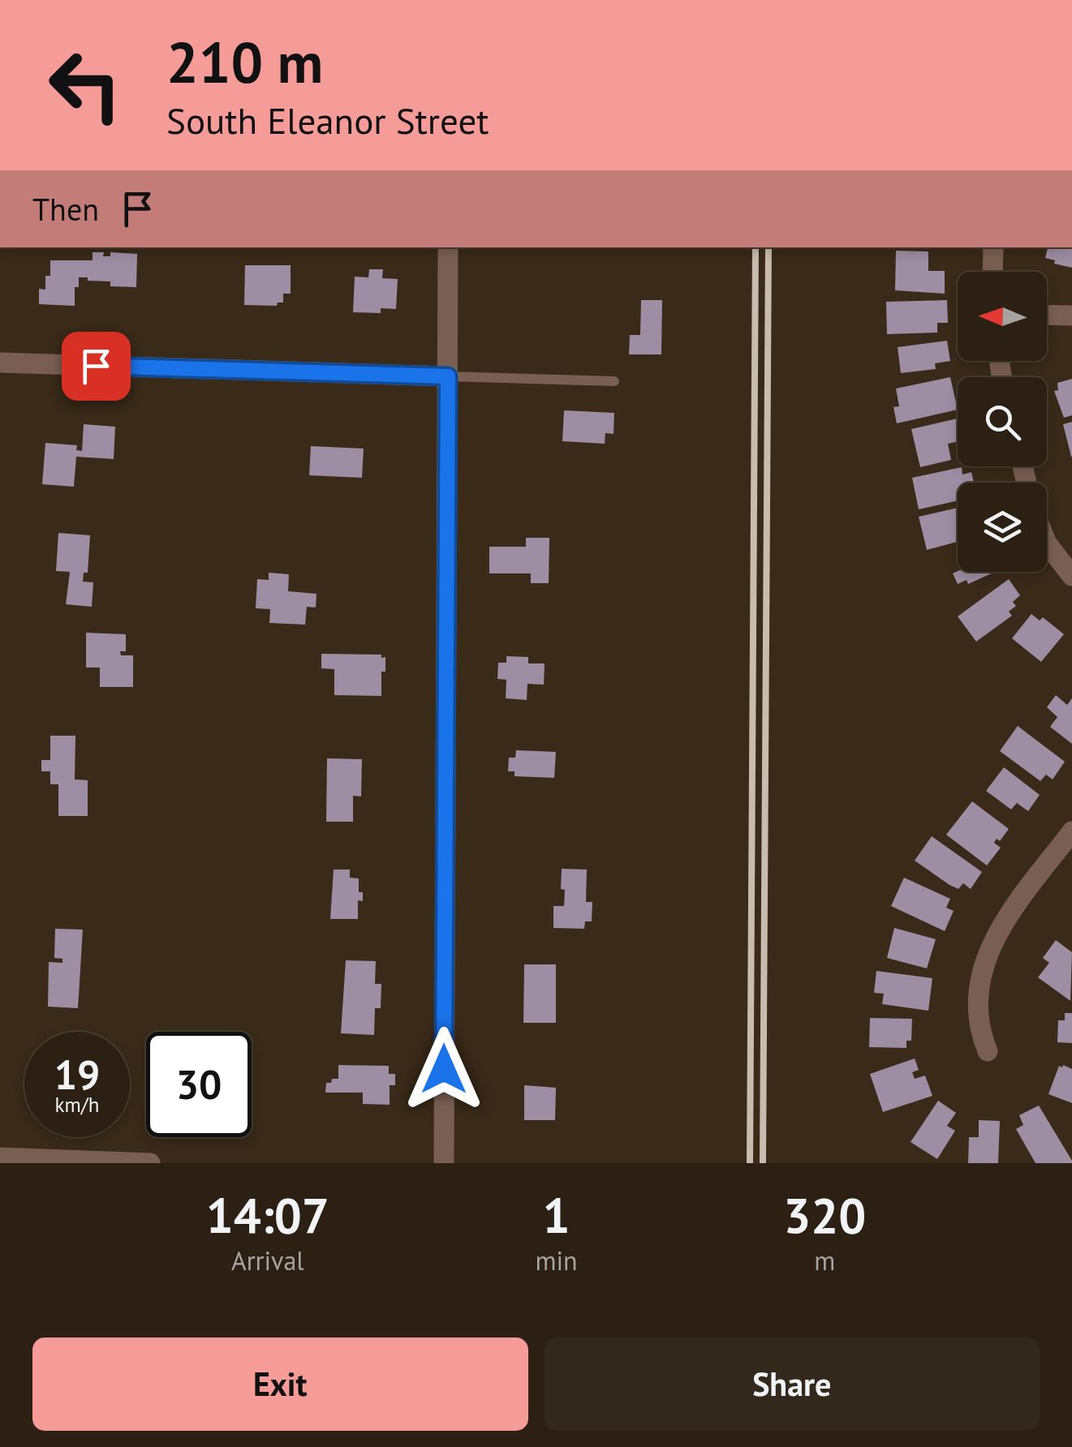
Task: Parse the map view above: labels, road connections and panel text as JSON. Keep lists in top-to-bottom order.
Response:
{
  "north": "left",
  "page": {
    "turn": ["210 m", "South Eleanor Street"],
    "then": "Then",
    "speed": "19 km/h",
    "limit": "30",
    "eta": [
      "14:07",
      "Arrival",
      "1",
      "min",
      "320",
      "m"
    ],
    "buttons": ["Exit", "Share"]
  }
}
